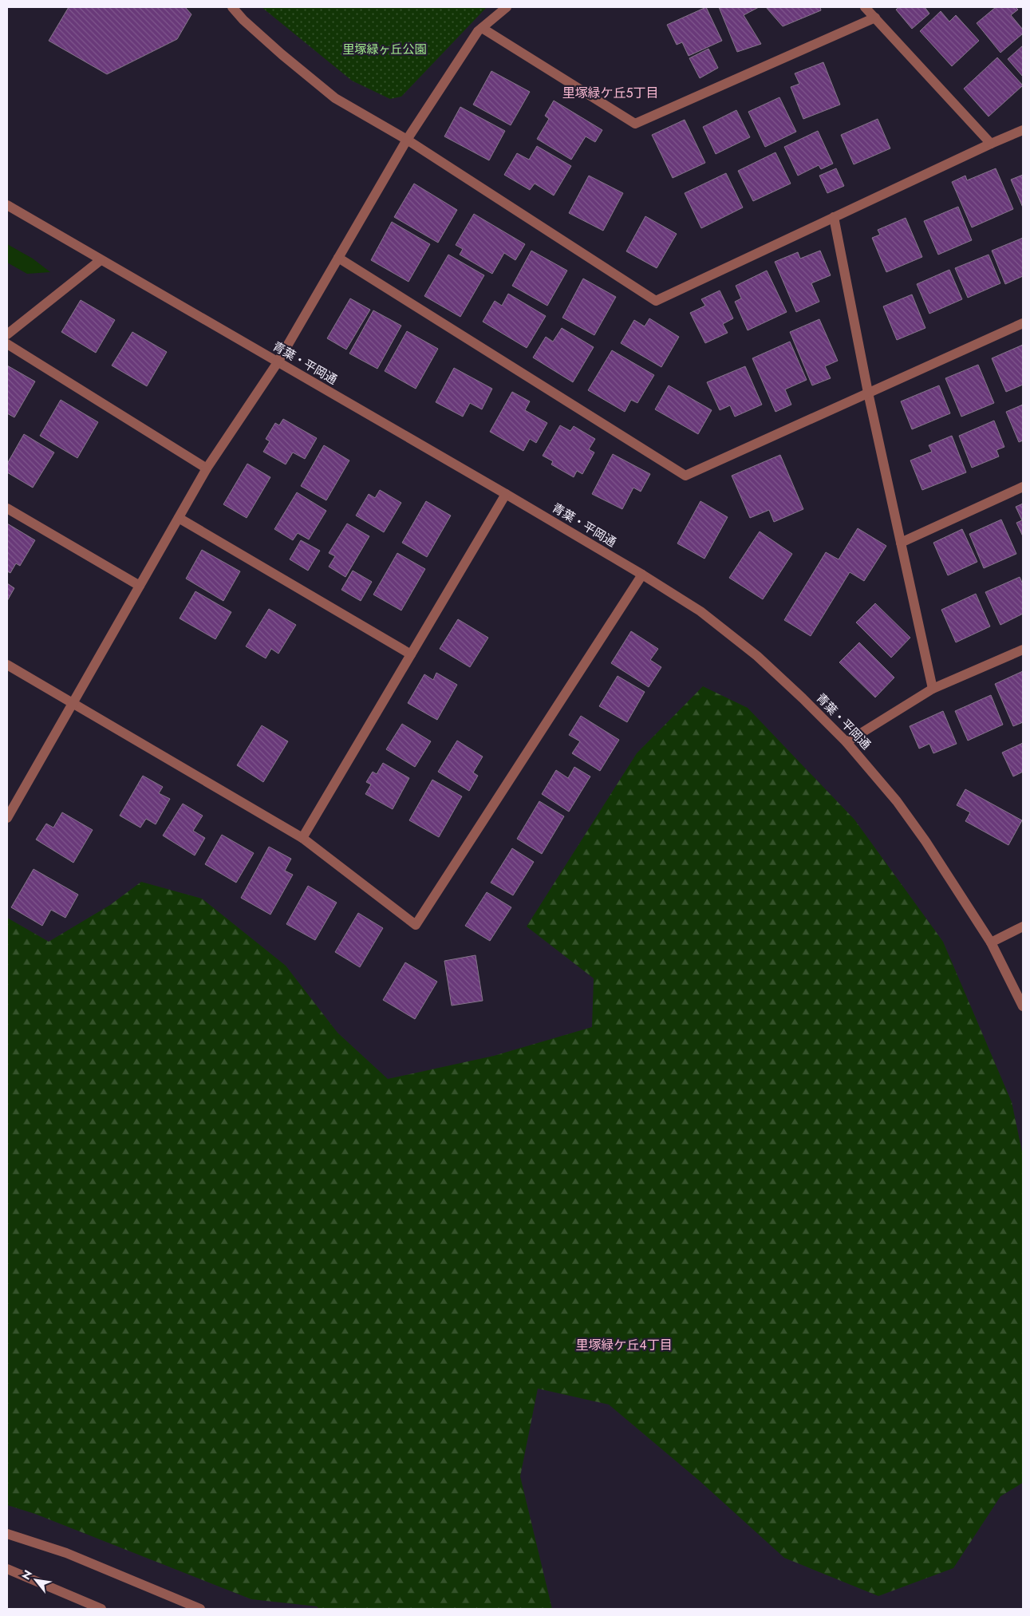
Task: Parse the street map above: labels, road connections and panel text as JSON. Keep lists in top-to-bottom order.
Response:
{
  "streets": {
    "street": ["青葉・平岡通"]
  },
  "districts": ["里塚緑ケ丘5丁目", "里塚緑ケ丘4丁目"],
  "parks": ["里塚緑ヶ丘公園"],
  "north": "top left"
}
